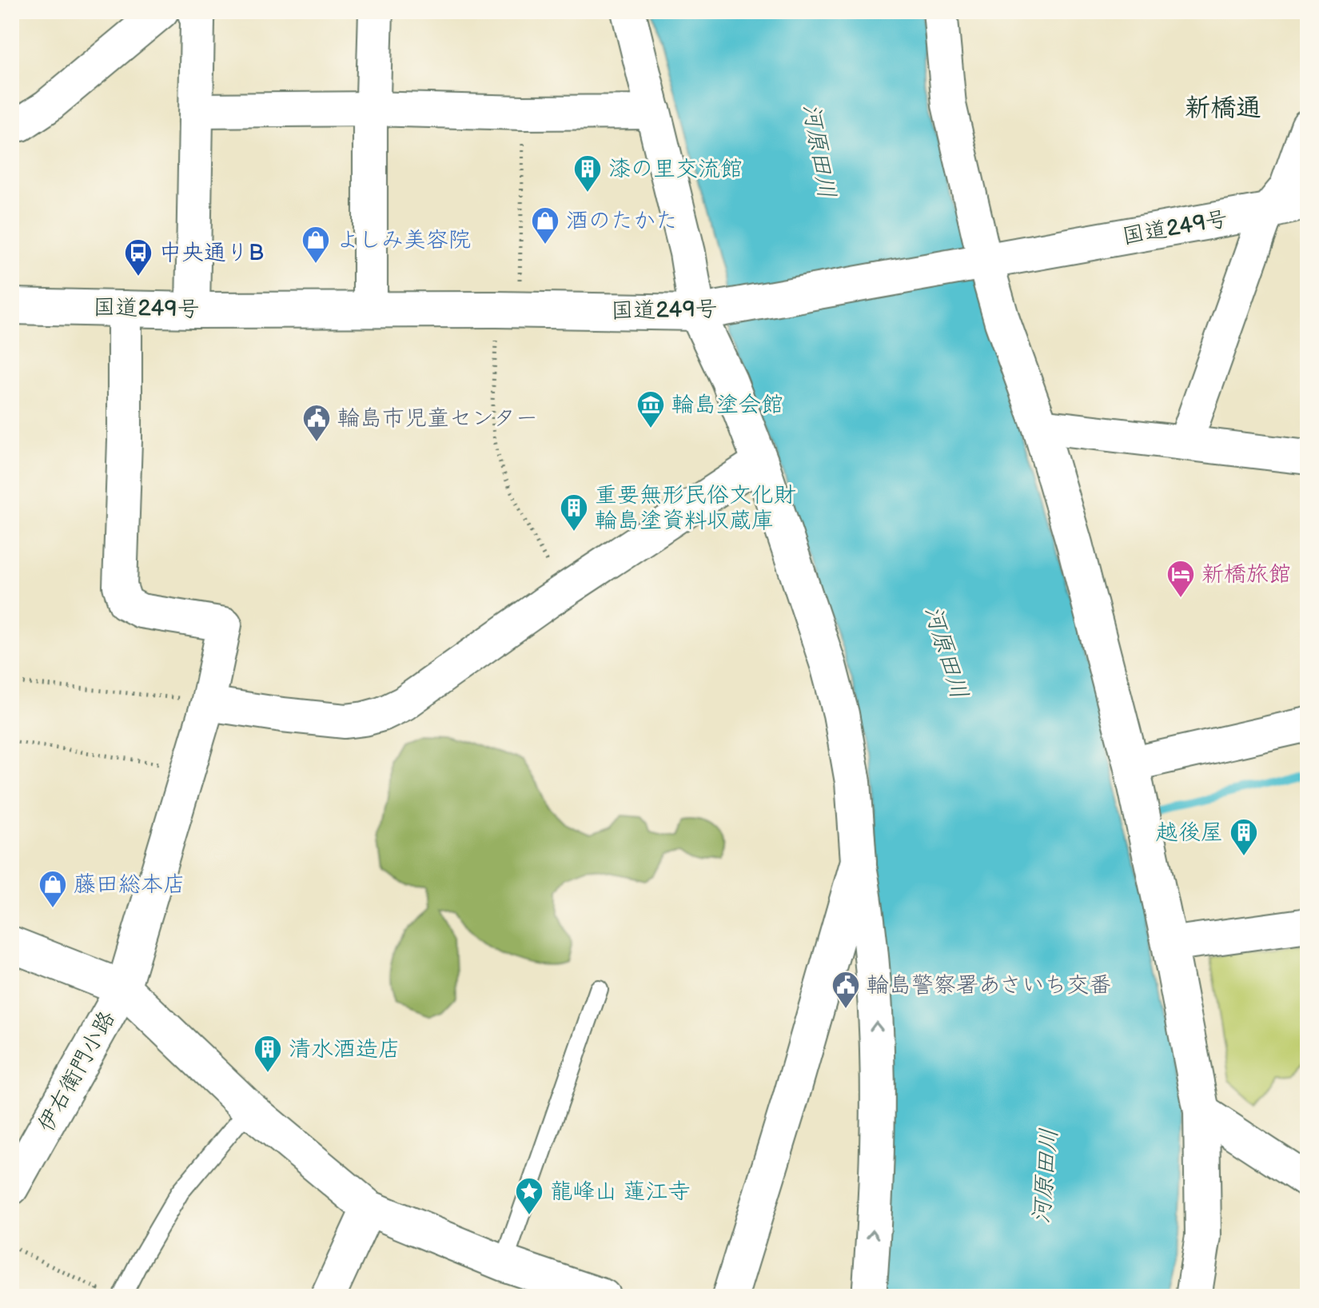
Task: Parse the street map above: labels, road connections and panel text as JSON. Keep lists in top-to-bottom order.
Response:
{
  "streets": {
    "main road": ["国道249号"],
    "street": ["伊右衛門小路"]
  },
  "crossings": [
    ["国道249号", "伊右衛門小路"]
  ],
  "districts": ["新橋通"],
  "water": ["河原田川"],
  "places": {
    "building": [
      "漆の里交流館",
      "重要無形民俗文化財 輪島塗資料収蔵庫",
      "越後屋",
      "清水酒造店"
    ],
    "shop": ["酒のたかた", "よしみ美容院", "藤田総本店"],
    "bus stop": ["中央通りB"],
    "museum": ["輪島塗会館"],
    "public building": ["輪島市児童センター", "輪島警察署あさいち交番"],
    "hotel": ["新橋旅館"],
    "place": ["龍峰山 蓮江寺"]
  }
}
